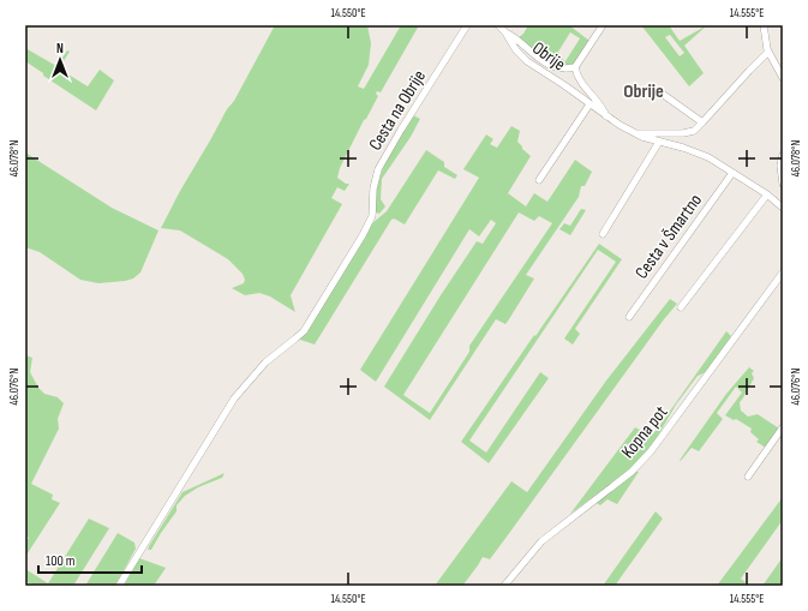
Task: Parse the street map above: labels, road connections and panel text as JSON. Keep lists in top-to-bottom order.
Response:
{
  "streets": {
    "street": [
      "Obrije",
      "Cesta na Obrije",
      "Cesta v Šmartno",
      "Kopna pot"
    ]
  },
  "crossings": [
    ["Obrije", "Cesta v Šmartno"]
  ],
  "districts": ["Obrije"],
  "scale_bar": "100 m",
  "north": "top",
  "coordinates": [
    "14.550°E",
    "14.555°E",
    "46.078°N",
    "46.076°N"
  ]
}
